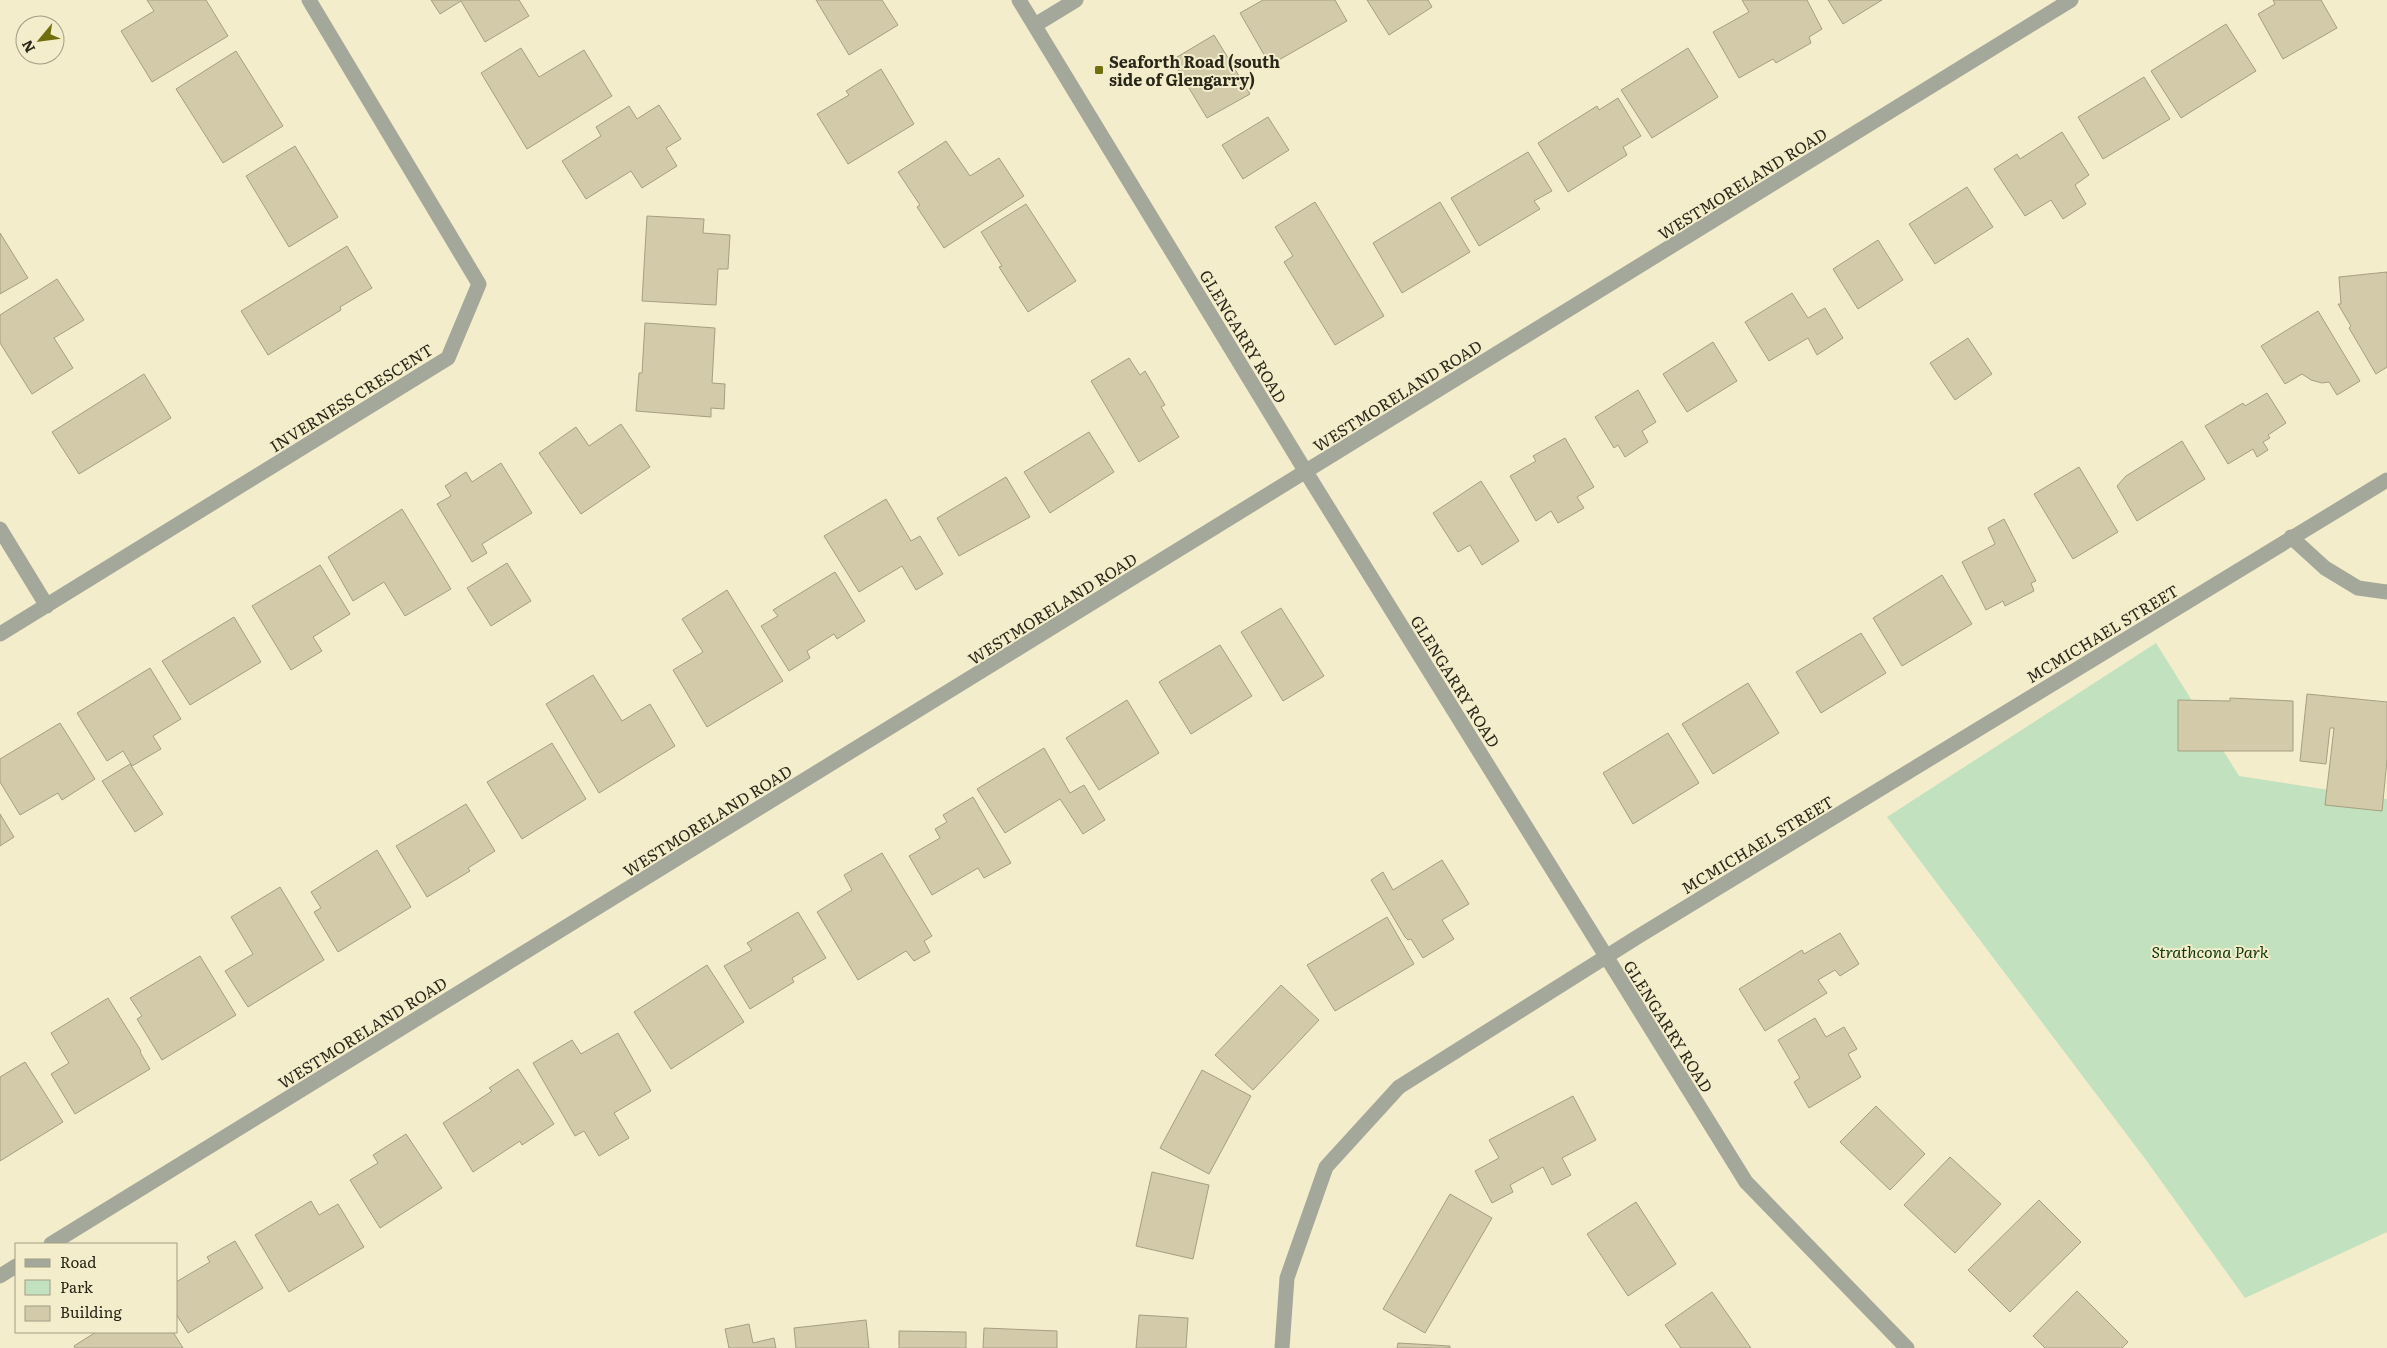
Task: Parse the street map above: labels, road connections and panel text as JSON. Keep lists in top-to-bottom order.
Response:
{
  "streets": {
    "street": [
      "WESTMORELAND ROAD",
      "GLENGARRY ROAD",
      "INVERNESS CRESCENT",
      "MCMICHAEL STREET"
    ]
  },
  "crossings": [
    ["WESTMORELAND ROAD", "GLENGARRY ROAD"],
    ["GLENGARRY ROAD", "MCMICHAEL STREET"]
  ],
  "parks": ["Strathcona Park"],
  "places": {
    "transit": ["Seaforth Road (south side of Glengarry)"]
  },
  "legend": ["Road", "Park", "Building"],
  "north": "bottom left"
}
